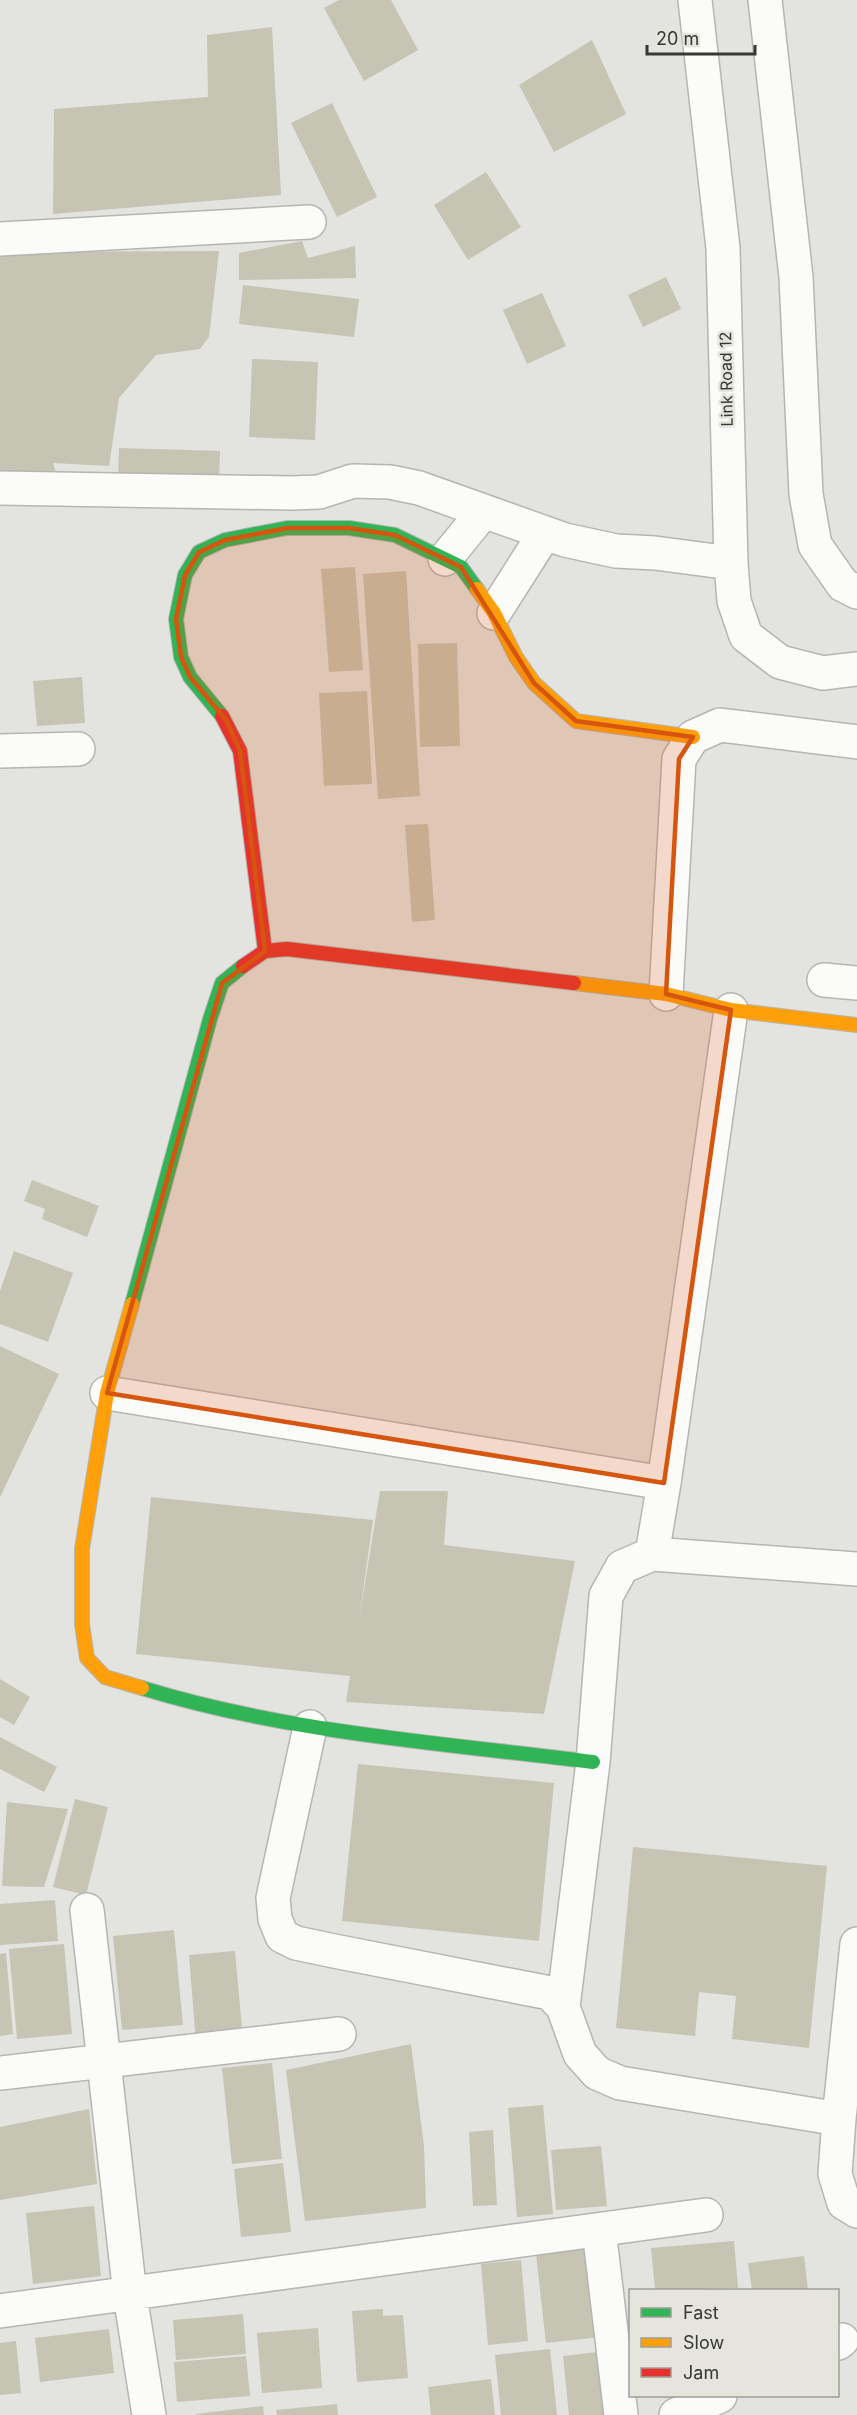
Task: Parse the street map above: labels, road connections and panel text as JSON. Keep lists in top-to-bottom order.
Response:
{
  "streets": {
    "street": ["Link Road 12"]
  },
  "legend": ["Fast", "Slow", "Jam"],
  "scale_bar": "20 m"
}
